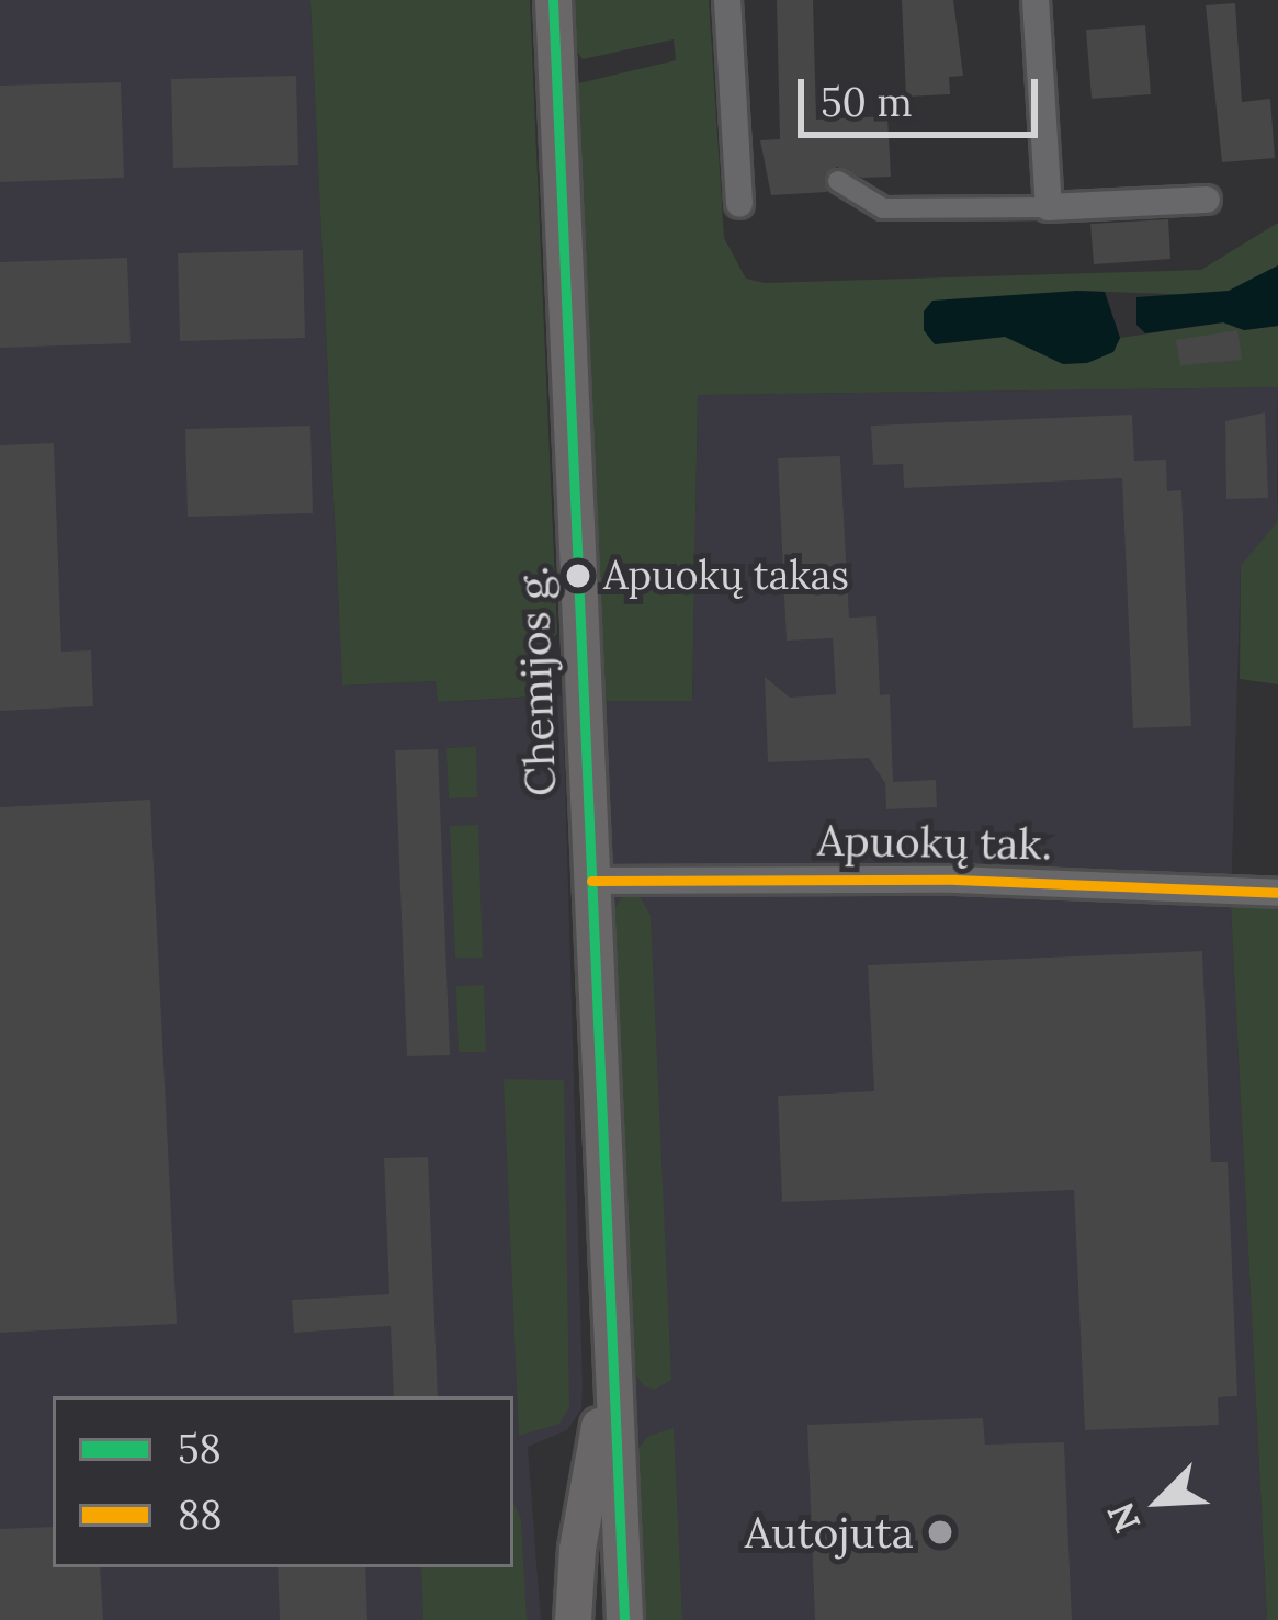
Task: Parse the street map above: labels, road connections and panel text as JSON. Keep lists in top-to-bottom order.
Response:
{
  "streets": {
    "main road": ["Chemijos g."],
    "street": ["Apuokų tak."]
  },
  "crossings": [
    ["Chemijos g.", "Apuokų tak."]
  ],
  "places": ["Apuokų takas", "Autojuta"],
  "lines": ["transit line 58", "transit line 88"],
  "legend": ["58", "88"],
  "scale_bar": "50 m",
  "north": "bottom left"
}
